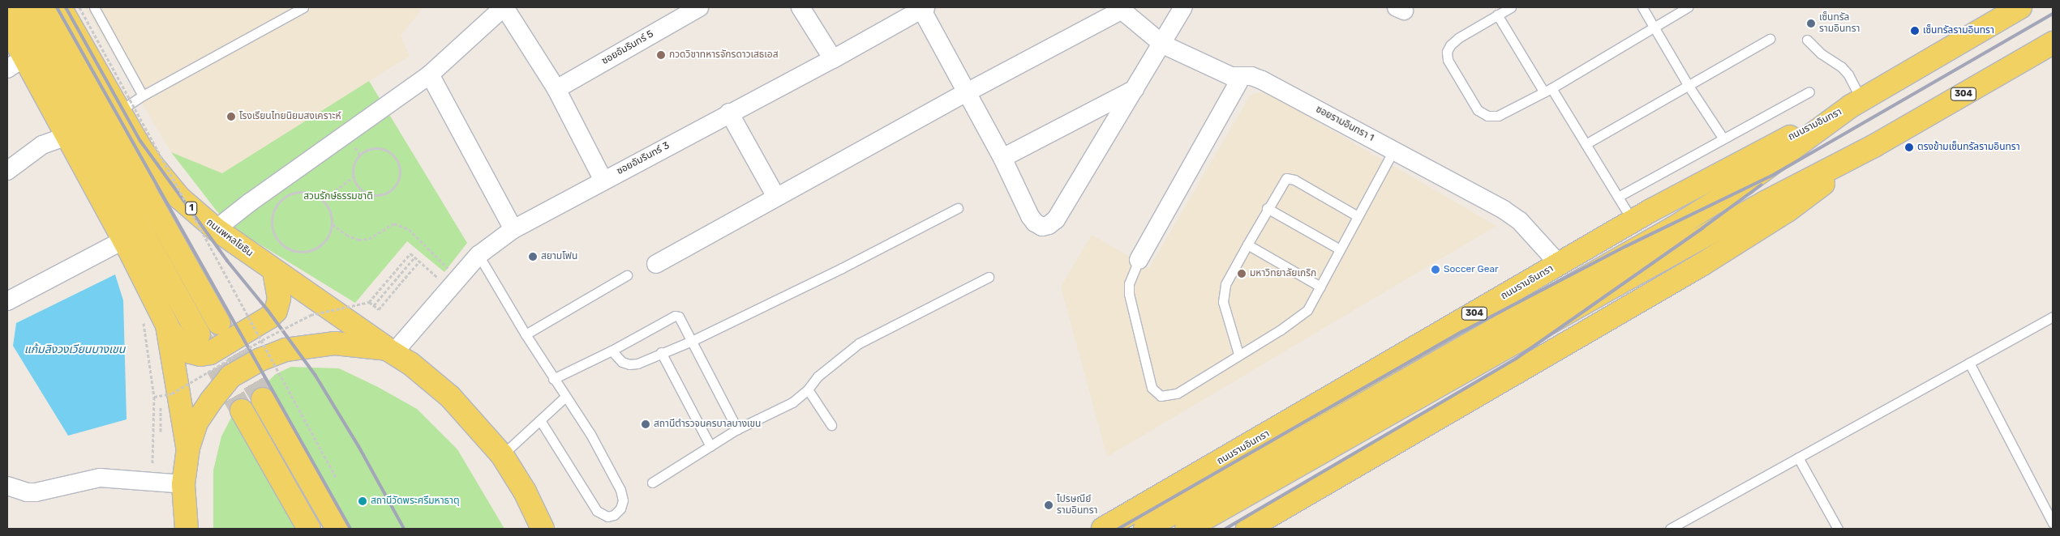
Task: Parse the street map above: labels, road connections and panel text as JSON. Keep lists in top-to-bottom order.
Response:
{
  "streets": {
    "main road": [
      "304",
      "ถนนรามอินทรา",
      "1",
      "ถนนพหลโยธิน"
    ],
    "street": ["ซอยอัมรินทร์ 5", "ซอยรามอินทรา 1", "ซอยอัมรินทร์ 3"]
  },
  "crossings": [
    ["ซอยรามอินทรา 1", "ถนนรามอินทรา"],
    ["ซอยอัมรินทร์ 3", "ถนนพหลโยธิน"]
  ],
  "water": ["แก้มลิงวงเวียนบางเขน"],
  "parks": ["สวนรักษ์ธรรมชาติ"],
  "places": [
    "เซ็นทรัล รามอินทรา",
    "เซ็นทรัลรามอินทรา",
    "กวดวิชาทหารจักรดาวเสธเอส",
    "โรงเรียนไทยนิยมสงเคราะห์",
    "ตรงข้ามเซ็นทรัลรามอินทรา",
    "สยามโฟน",
    "Soccer Gear",
    "มหาวิทยาลัยเกริก",
    "สถานีตำรวจนครบาลบางเขน",
    "สถานีวัดพระศรีมหาธาตุ",
    "ไปรษณีย์ รามอินทรา"
  ]
}
